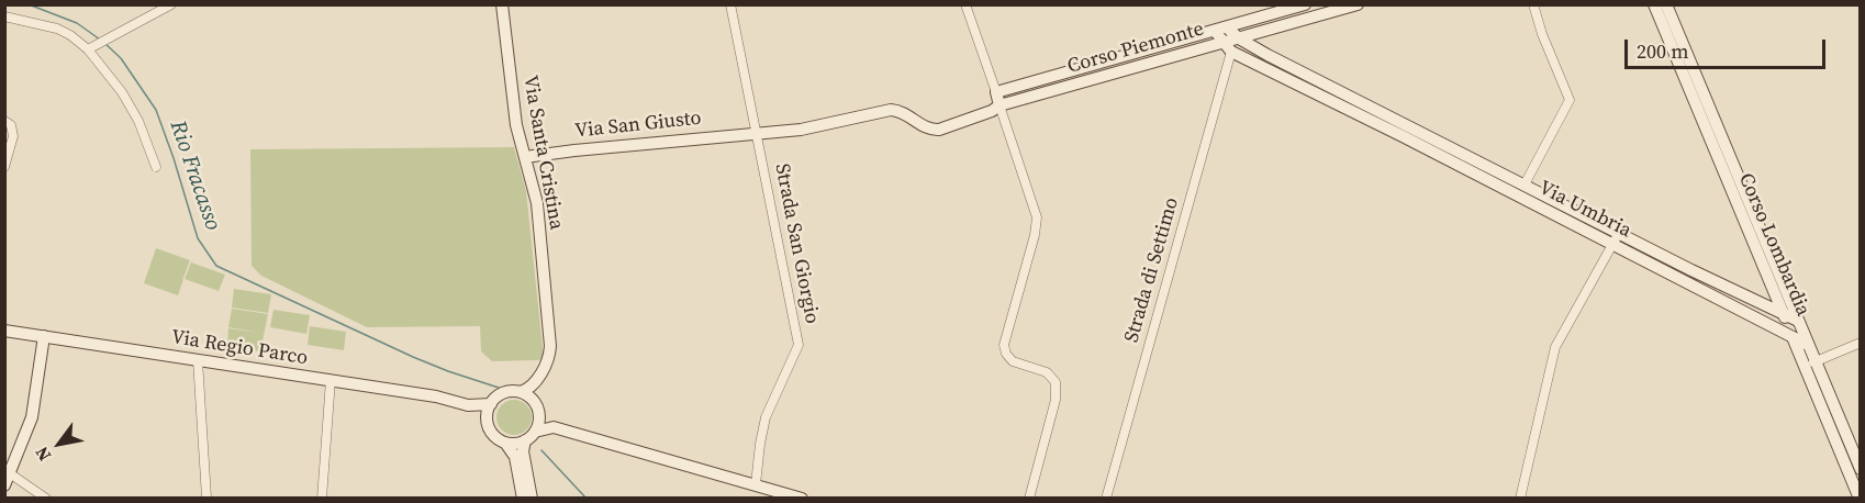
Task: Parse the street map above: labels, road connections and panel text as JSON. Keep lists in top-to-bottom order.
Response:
{
  "streets": {
    "street": [
      "Corso Piemonte",
      "Via San Giusto",
      "Via Santa Cristina",
      "Via Umbria",
      "Strada San Giorgio",
      "Corso Lombardia",
      "Strada di Settimo",
      "Via Regio Parco"
    ]
  },
  "crossings": [
    ["Corso Piemonte", "Via San Giusto"],
    ["Corso Piemonte", "Via Umbria"],
    ["Corso Piemonte", "Strada San Giorgio"],
    ["Corso Piemonte", "Strada di Settimo"],
    ["Via San Giusto", "Via Santa Cristina"],
    ["Via San Giusto", "Strada San Giorgio"],
    ["Via Santa Cristina", "Via Regio Parco"],
    ["Via Umbria", "Corso Lombardia"],
    ["Via Umbria", "Strada di Settimo"]
  ],
  "water": ["Rio Fracasso"],
  "scale_bar": "200 m",
  "north": "bottom left"
}
